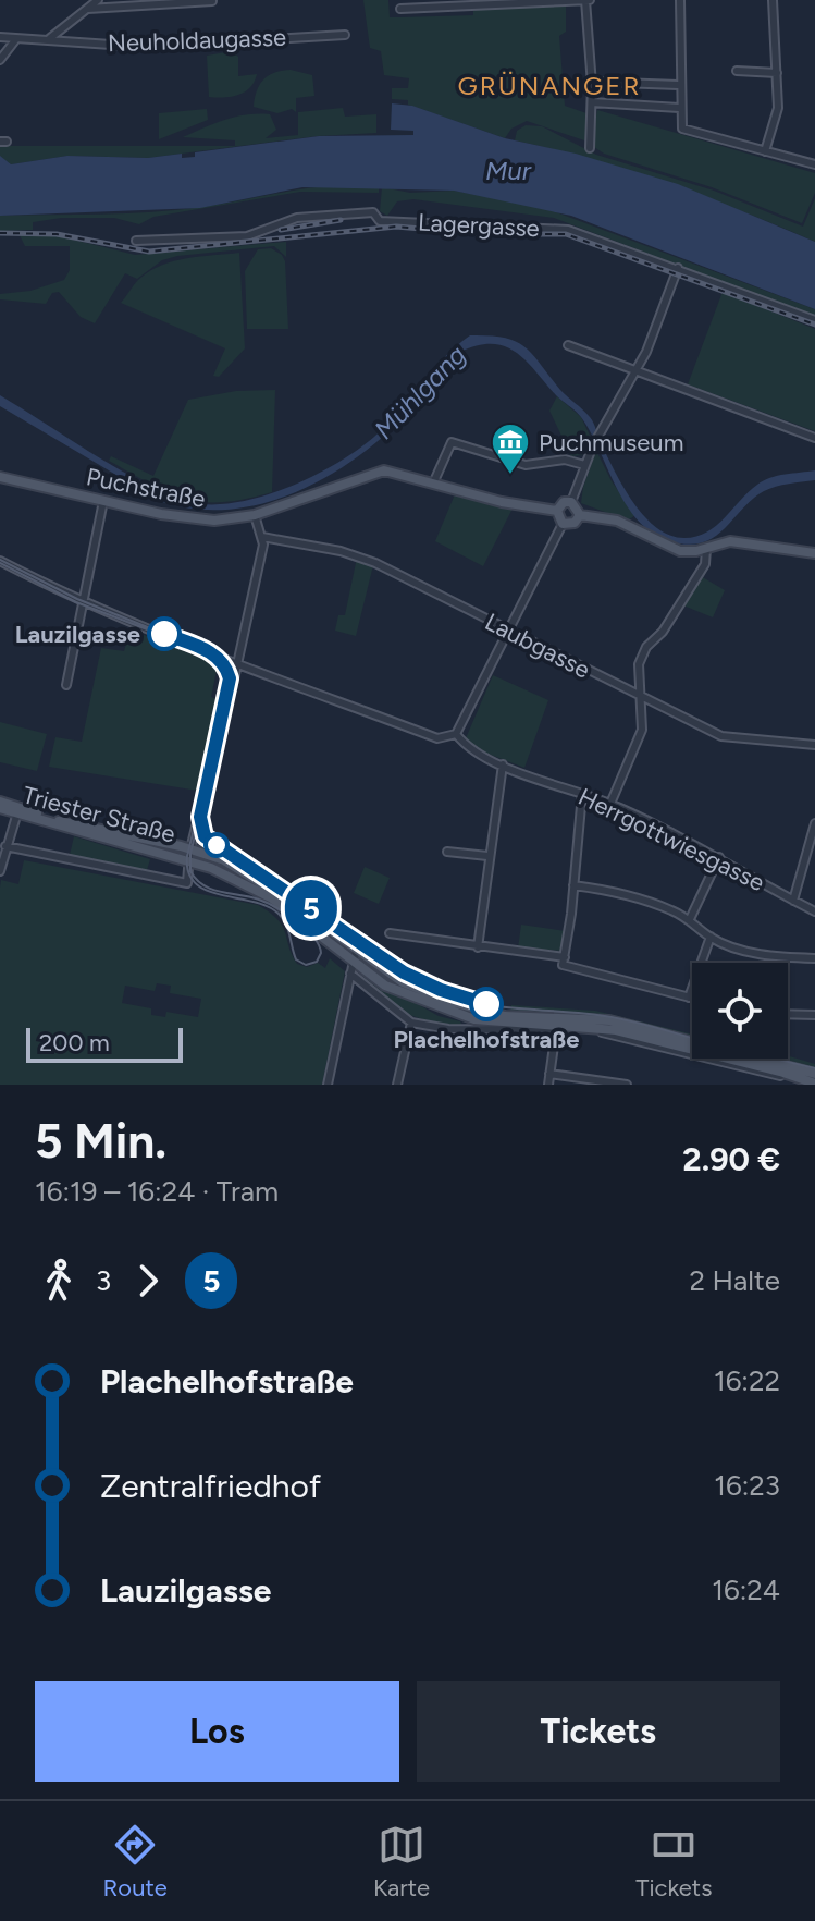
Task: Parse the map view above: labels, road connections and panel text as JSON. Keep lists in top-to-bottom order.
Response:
{
  "streets": {
    "main road": ["Puchstraße", "Triester Straße"],
    "street": [
      "Neuholdaugasse",
      "Lagergasse",
      "Laubgasse",
      "Herrgottwiesgasse"
    ]
  },
  "districts": ["GRÜNANGER"],
  "water": ["Mur", "Mühlgang"],
  "places": {
    "museum": ["Puchmuseum"],
    "other": ["Lauzilgasse", "Plachelhofstraße"]
  },
  "lines": ["tram line 5"],
  "scale_bar": "200 m",
  "page": {
    "on_map": "5",
    "scale": "200 m",
    "heading": ["5 Min.", "16:19 – 16:24 · Tram", "2.90 €"],
    "legs": ["3", "5", "2 Halte"],
    "list": [
      {
        "name": "Plachelhofstraße",
        "value": "16:22"
      },
      {
        "name": "Zentralfriedhof",
        "value": "16:23"
      },
      {
        "name": "Lauzilgasse",
        "value": "16:24"
      }
    ],
    "buttons": ["Los", "Tickets"],
    "tabs": ["Route", "Karte", "Tickets"]
  }
}
